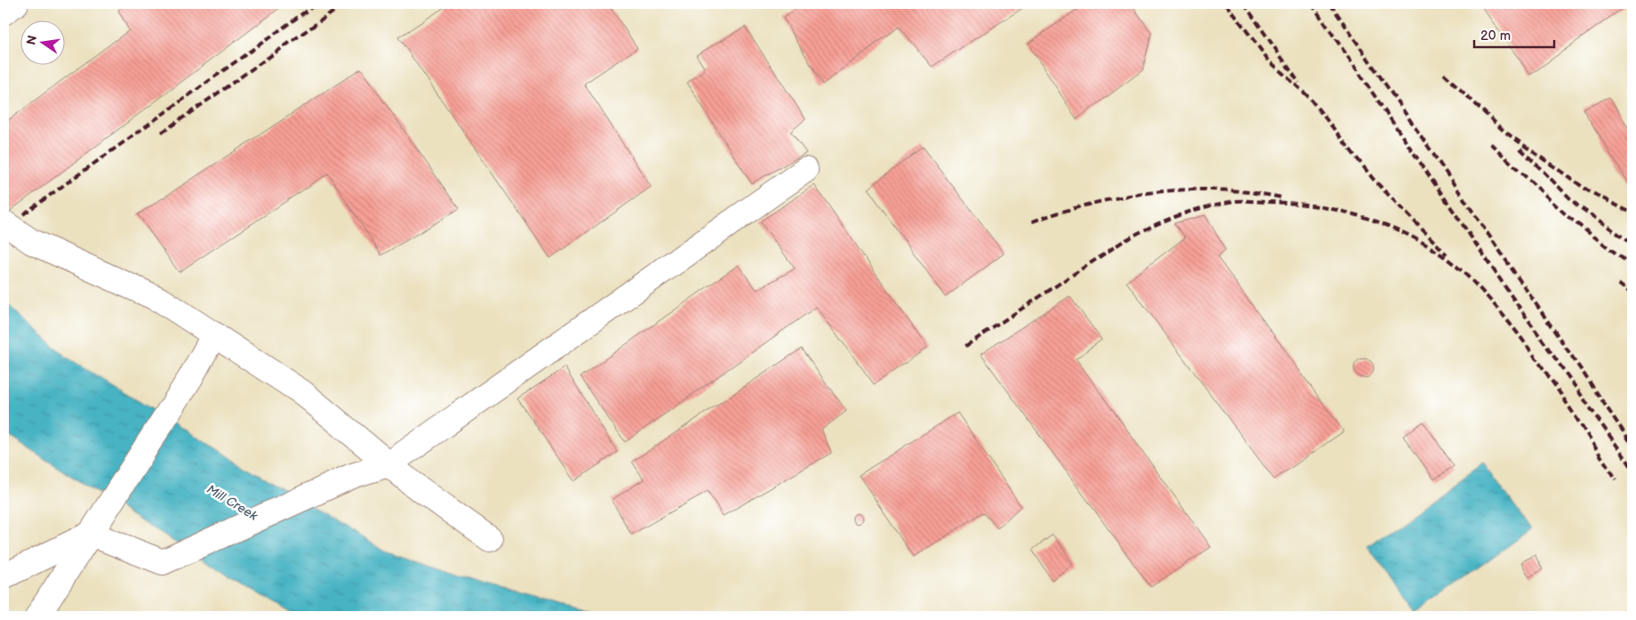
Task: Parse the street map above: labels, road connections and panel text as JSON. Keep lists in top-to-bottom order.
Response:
{
  "water": ["Mill Creek"],
  "scale_bar": "20 m",
  "north": "left"
}
